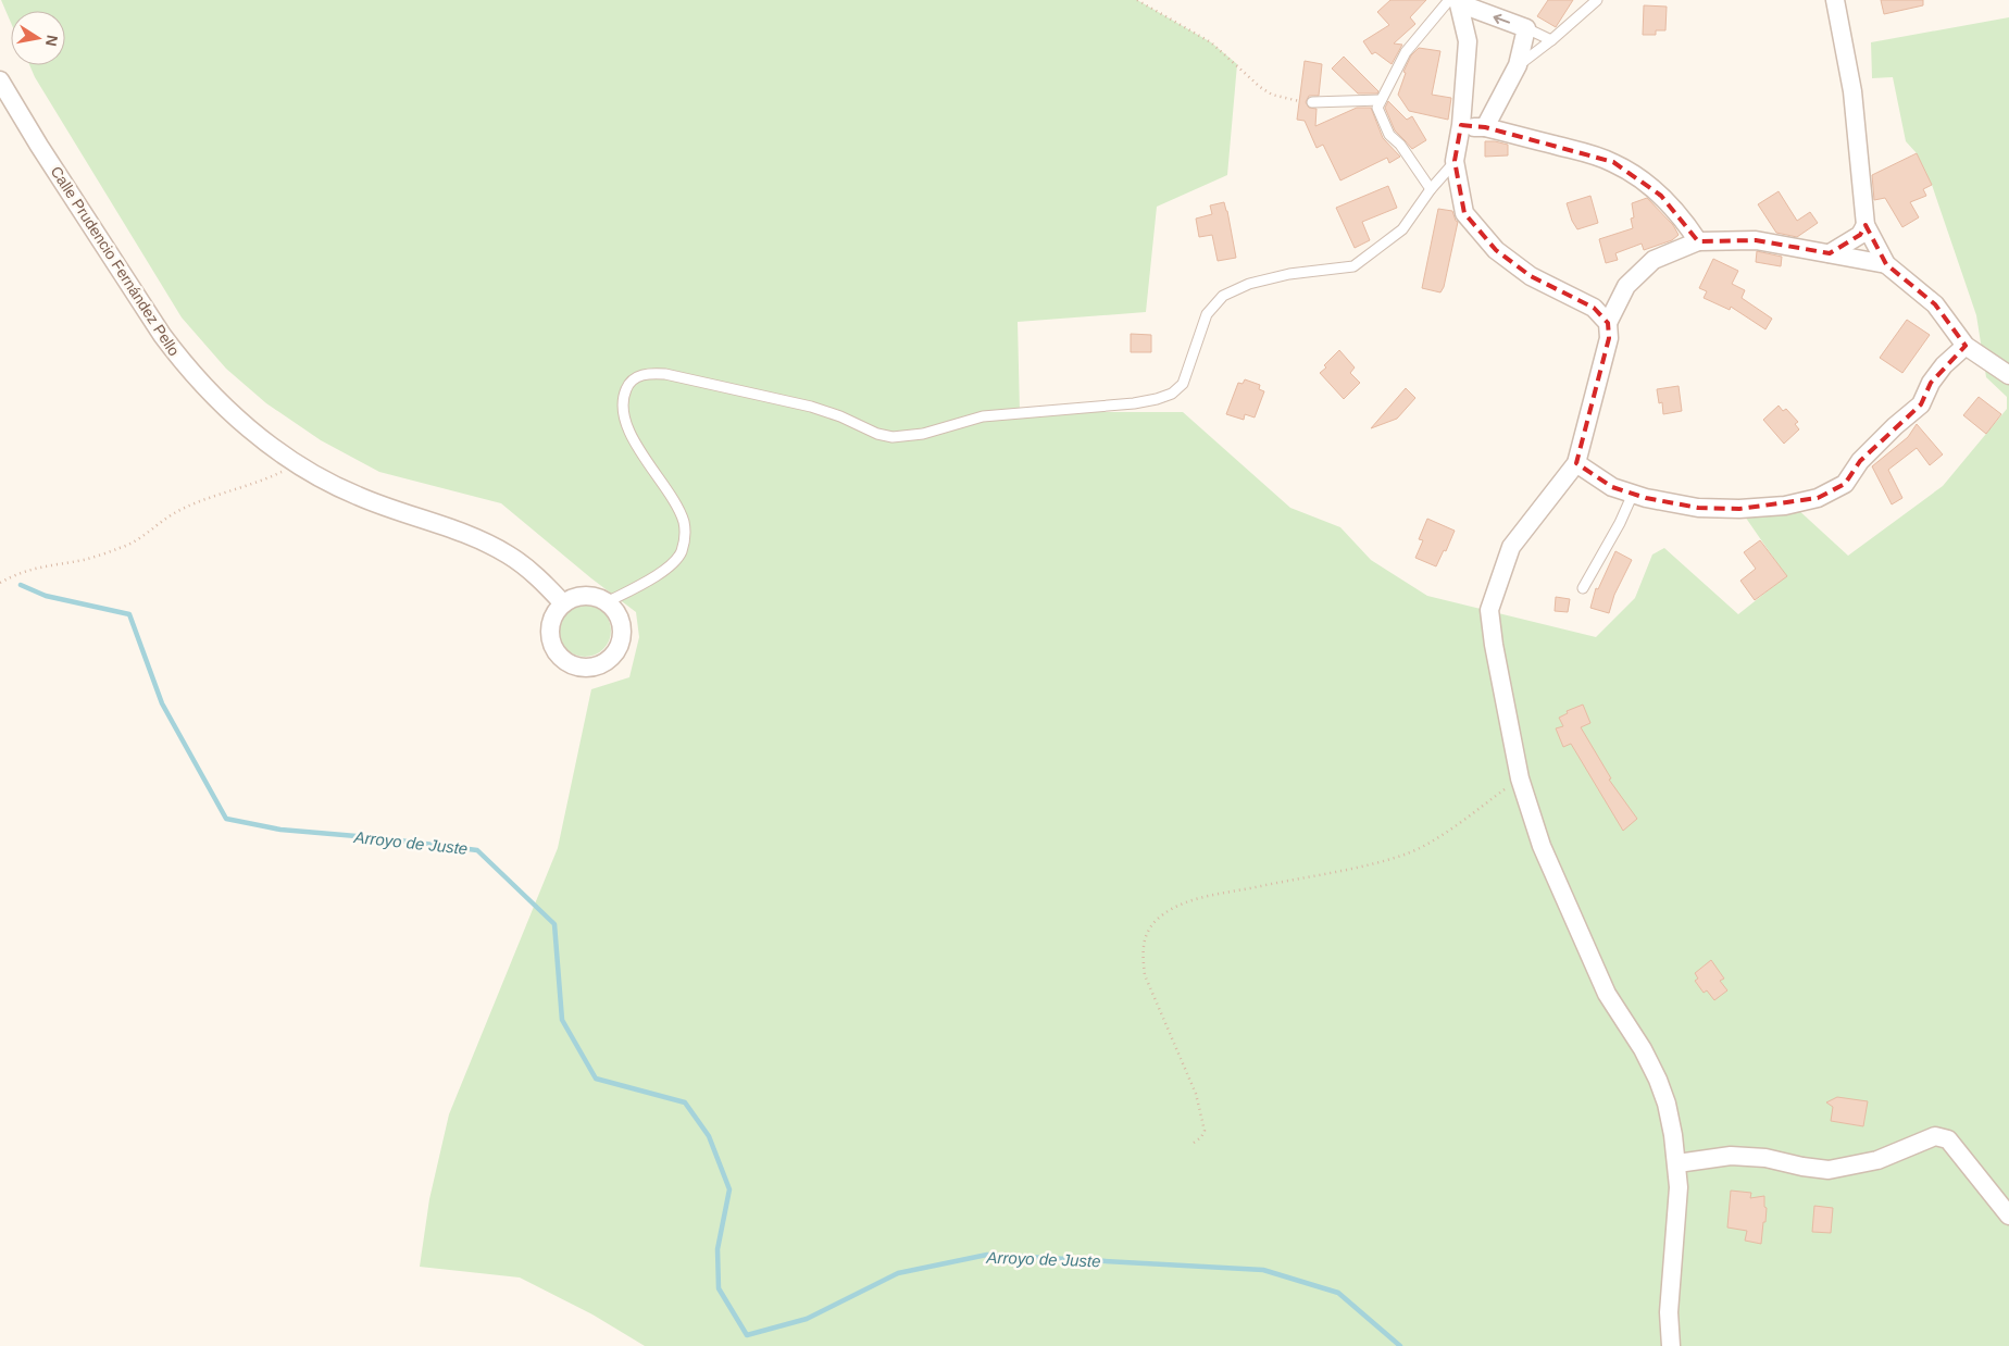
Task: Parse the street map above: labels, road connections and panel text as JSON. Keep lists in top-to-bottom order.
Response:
{
  "streets": {
    "street": ["Calle Prudencio Fernández Pello"]
  },
  "water": ["Arroyo de Juste"],
  "north": "right"
}
